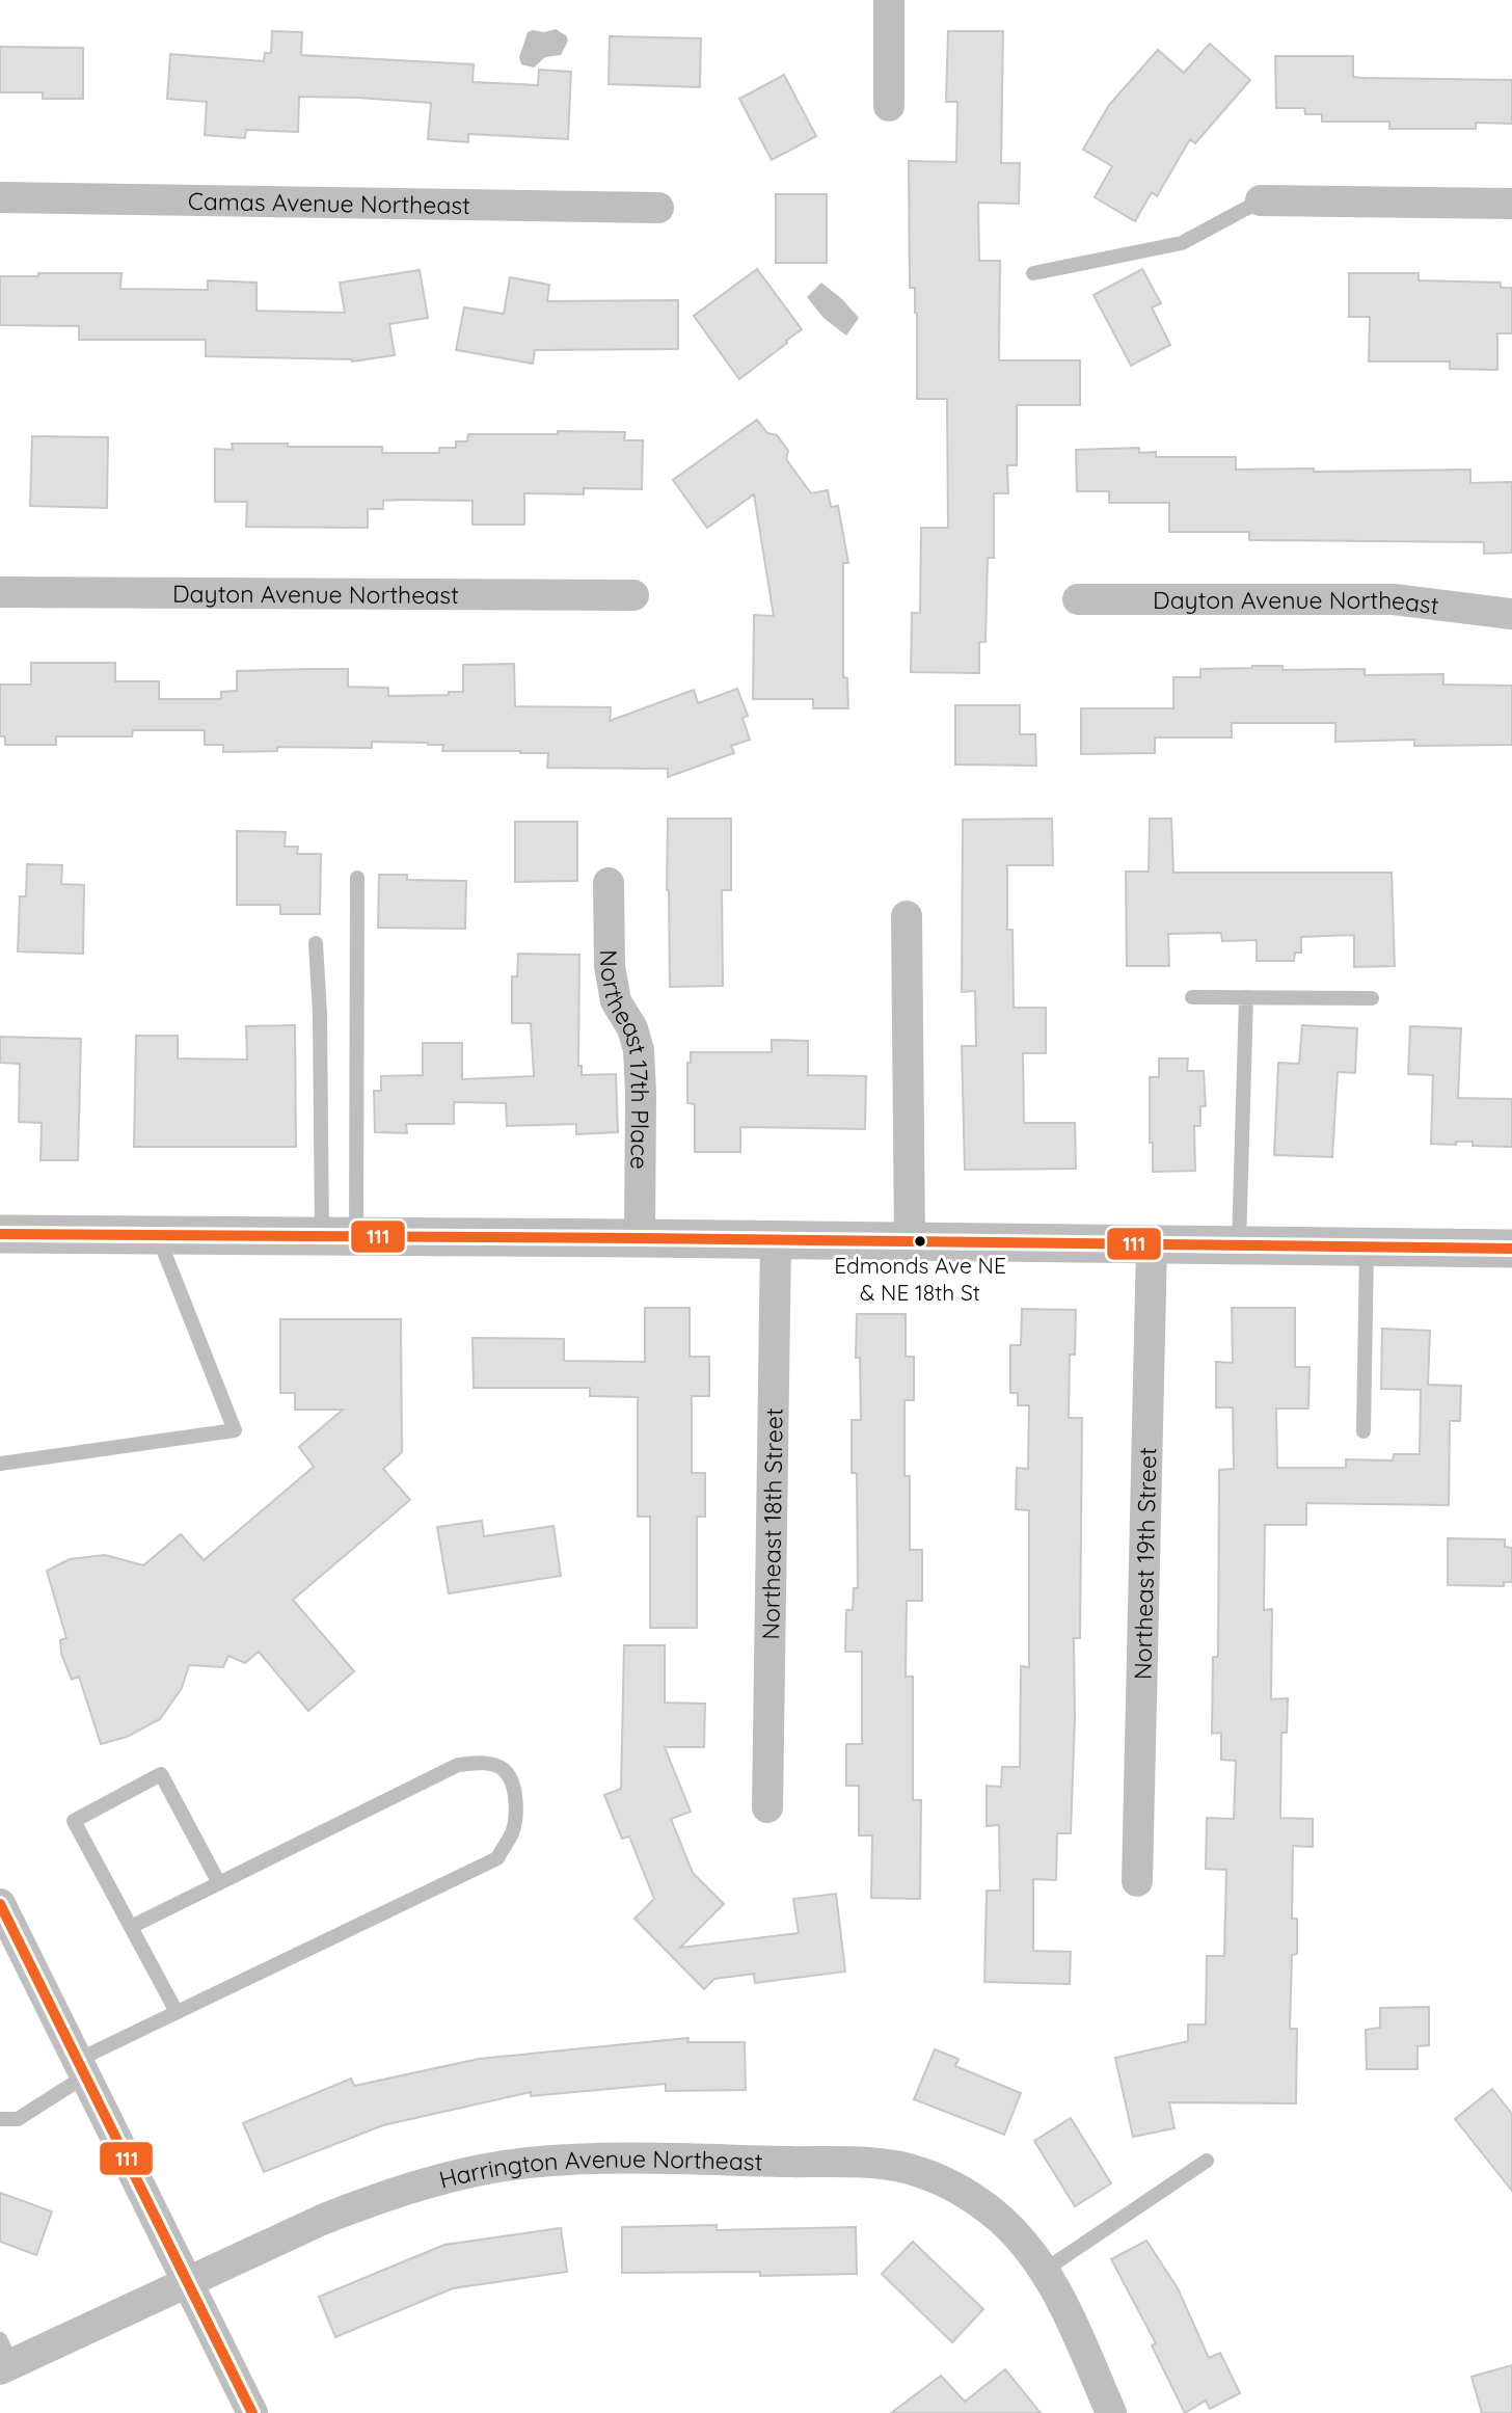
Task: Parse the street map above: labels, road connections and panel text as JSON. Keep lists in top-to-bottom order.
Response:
{
  "streets": {
    "street": [
      "Camas Avenue Northeast",
      "Dayton Avenue Northeast",
      "Northeast 17th Place",
      "Northeast 18th Street",
      "Northeast 19th Street",
      "Harrington Avenue Northeast"
    ]
  },
  "places": ["Edmonds Ave NE & NE 18th St"],
  "lines": ["transit line 111"]
}
